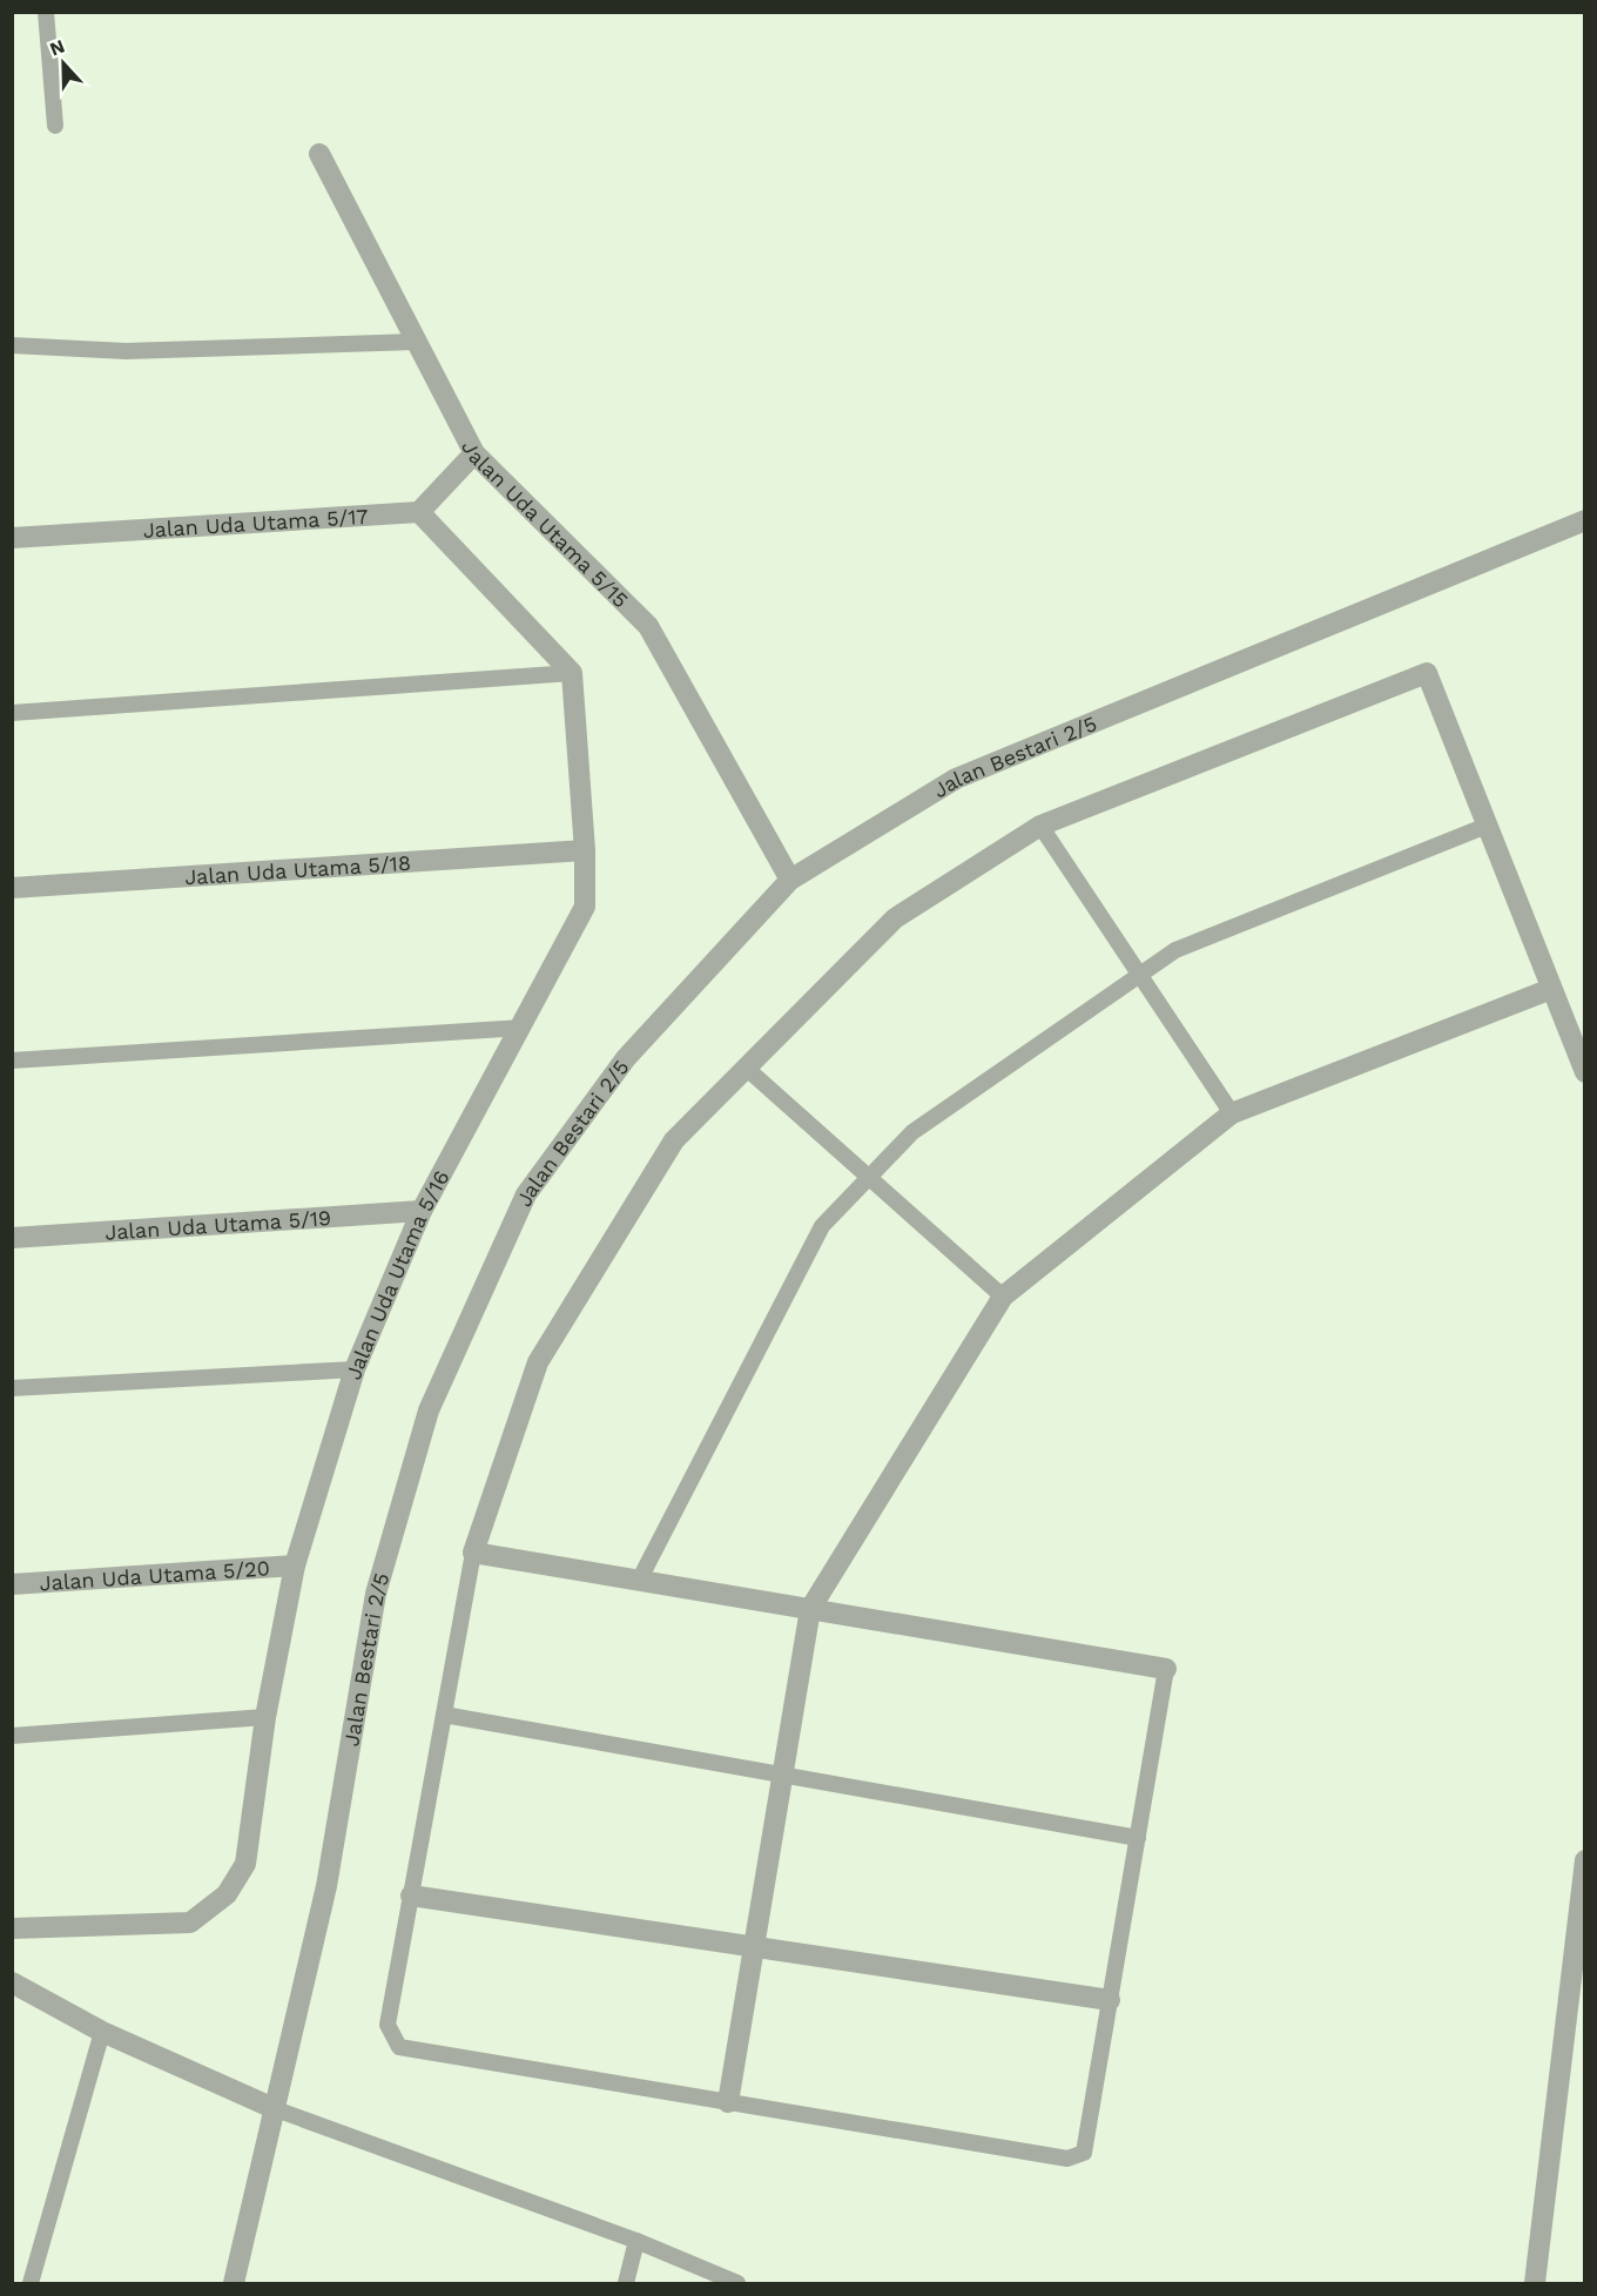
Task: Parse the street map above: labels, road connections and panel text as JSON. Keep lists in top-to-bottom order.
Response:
{
  "streets": {
    "street": [
      "Jalan Uda Utama 5/15",
      "Jalan Uda Utama 5/17",
      "Jalan Bestari 2/5",
      "Jalan Uda Utama 5/18",
      "Jalan Uda Utama 5/19",
      "Jalan Uda Utama 5/16",
      "Jalan Uda Utama 5/20"
    ]
  },
  "crossings": [
    ["Jalan Uda Utama 5/15", "Jalan Bestari 2/5"],
    ["Jalan Uda Utama 5/18", "Jalan Uda Utama 5/16"],
    ["Jalan Uda Utama 5/19", "Jalan Uda Utama 5/16"],
    ["Jalan Uda Utama 5/16", "Jalan Uda Utama 5/20"]
  ],
  "north": "top"
}
